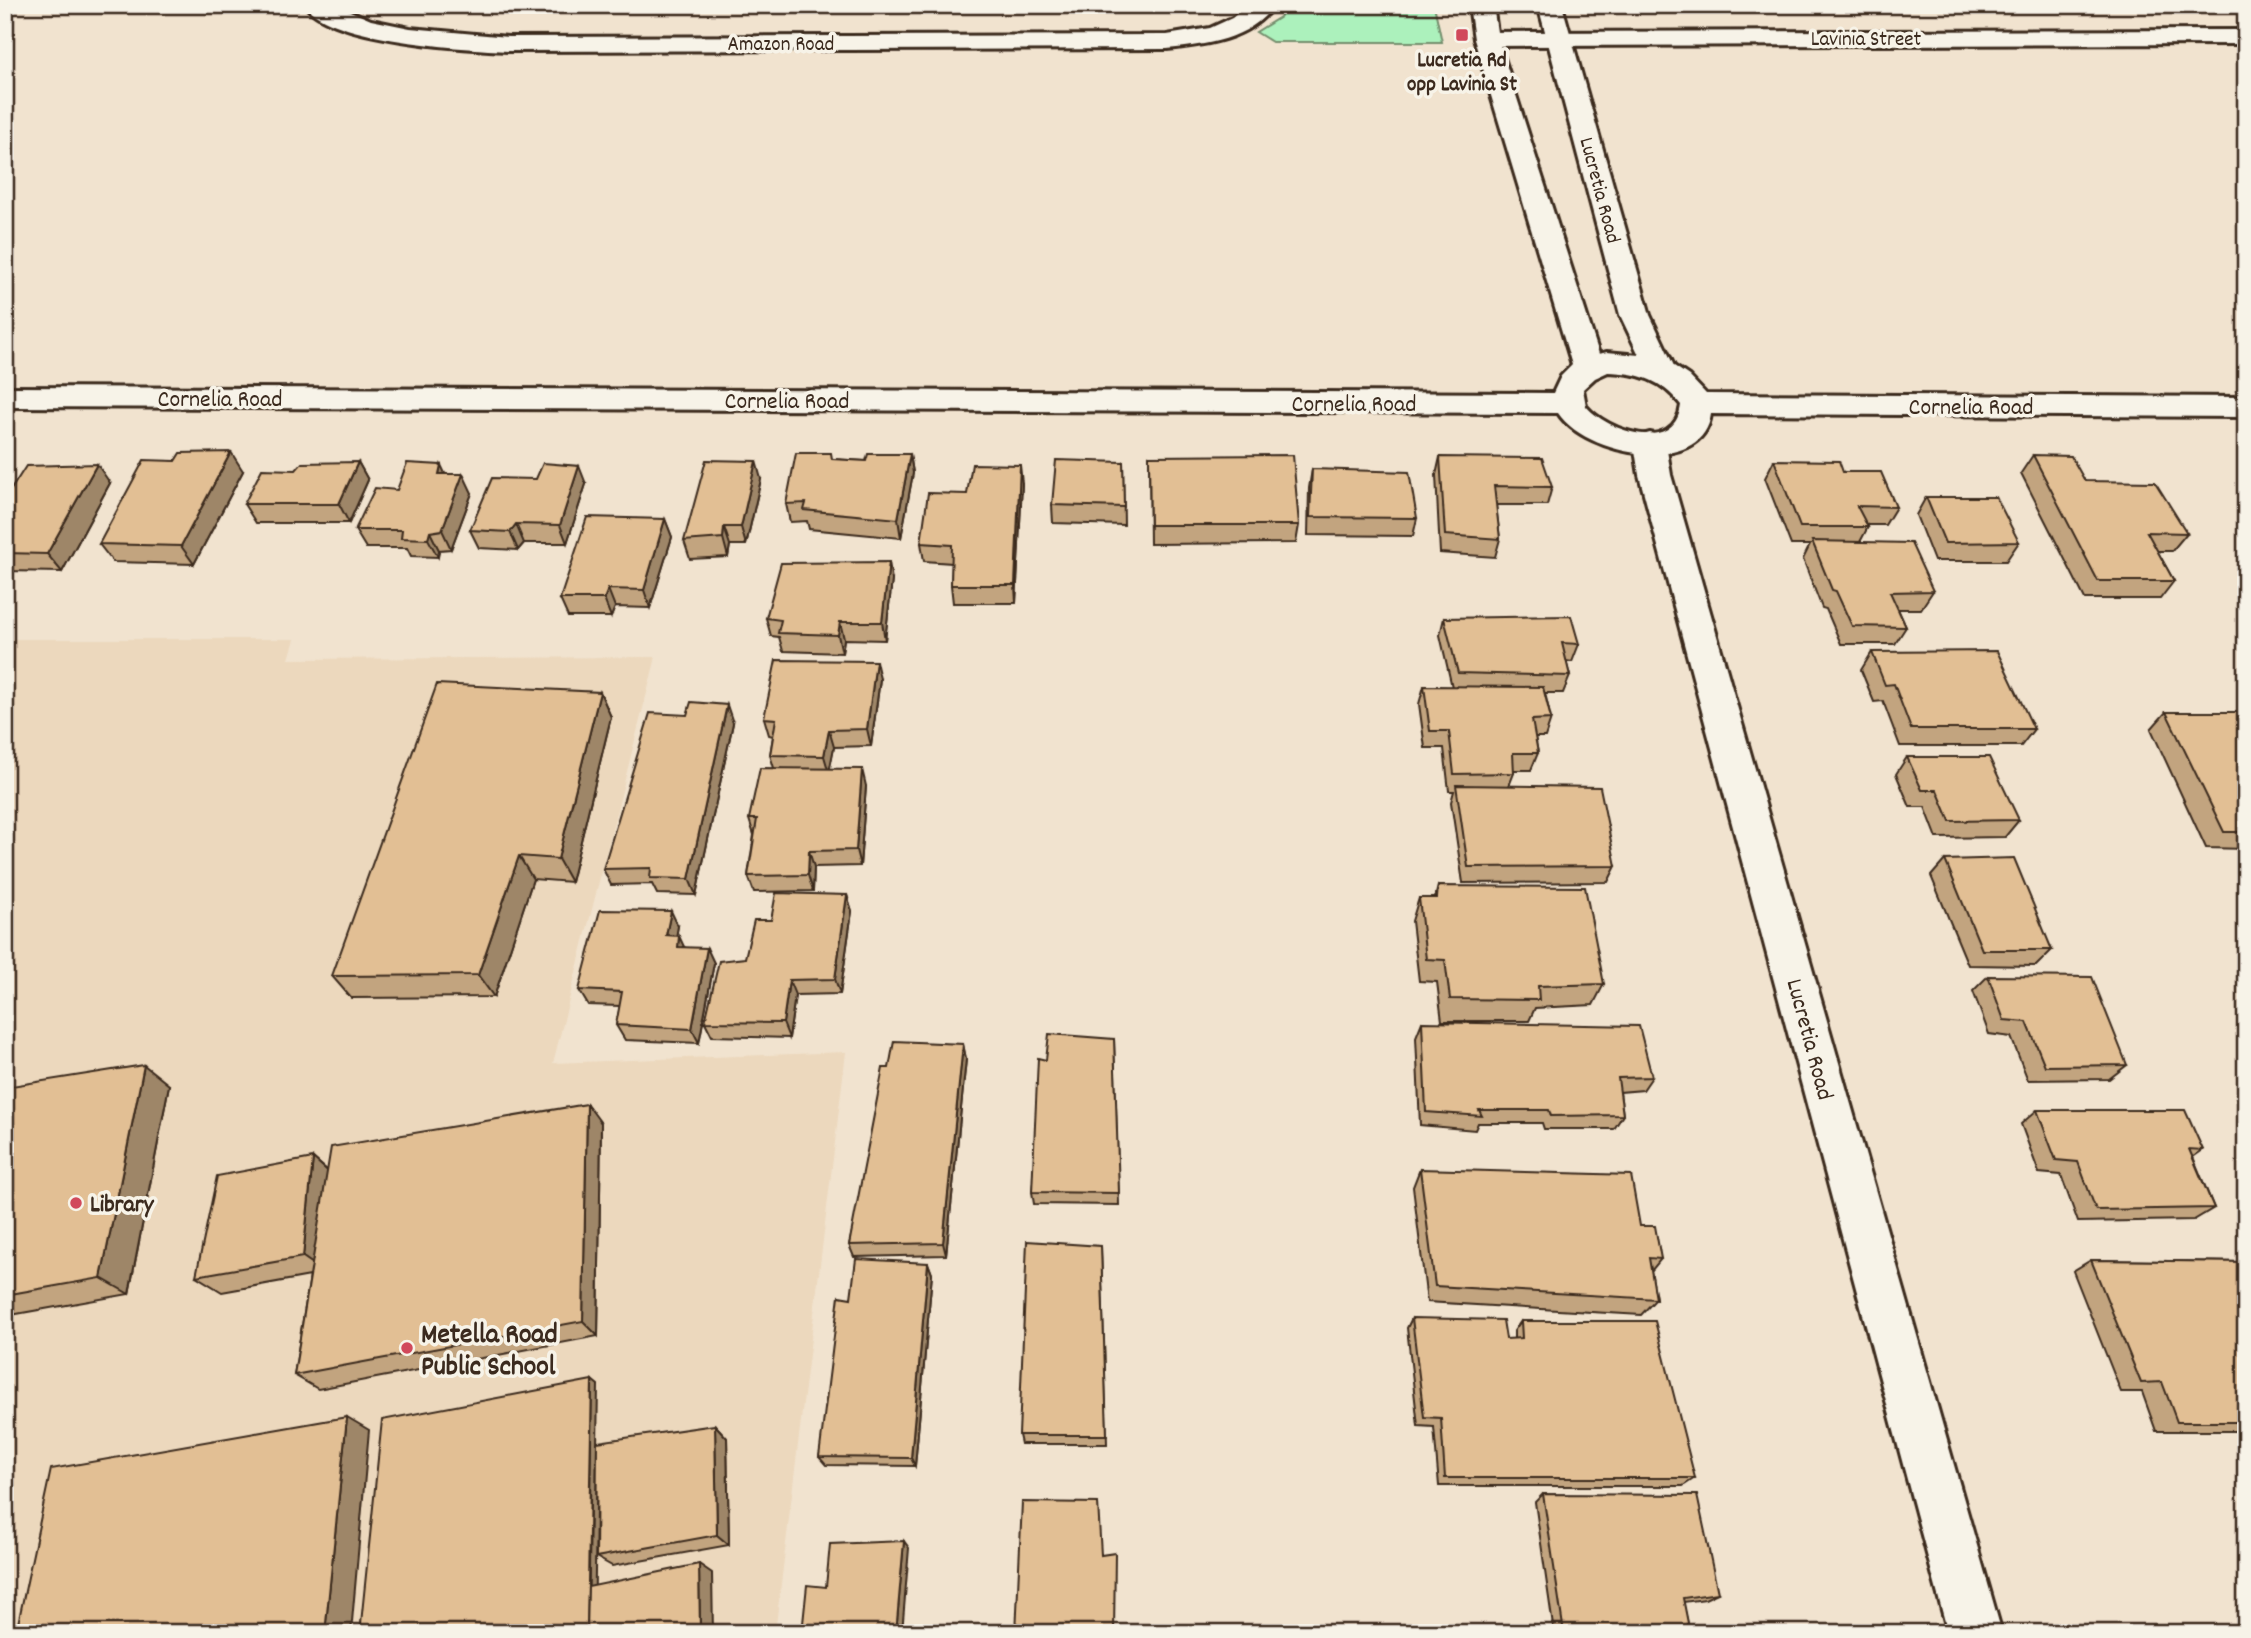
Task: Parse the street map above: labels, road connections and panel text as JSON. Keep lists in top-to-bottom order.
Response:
{
  "streets": {
    "street": [
      "Lavinia Street",
      "Amazon Road",
      "Lucretia Road",
      "Cornelia Road"
    ]
  },
  "crossings": [
    ["Lavinia Street", "Lucretia Road"],
    ["Lucretia Road", "Cornelia Road"]
  ],
  "places": {
    "transit": ["Lucretia Rd opp Lavinia St"],
    "other": ["Library", "Metella Road Public School"]
  }
}
